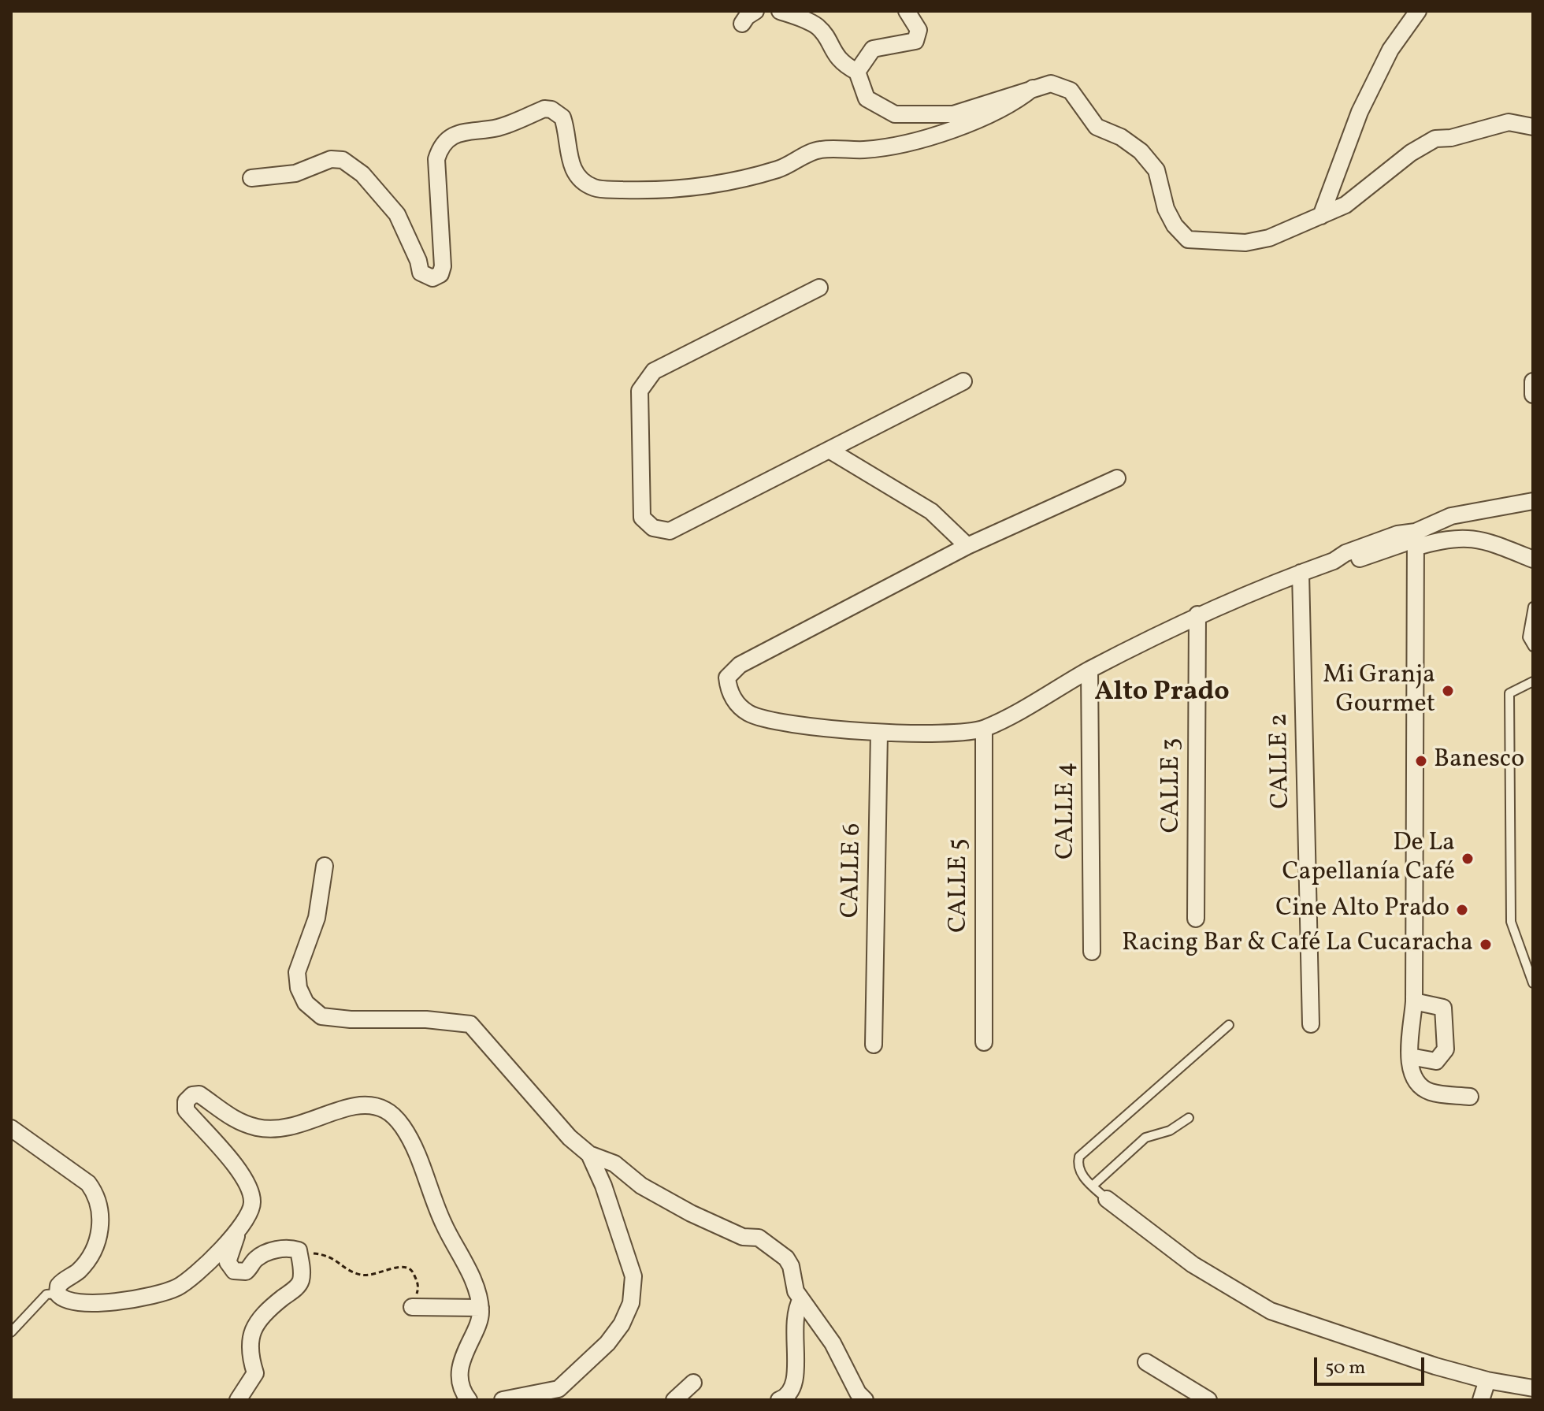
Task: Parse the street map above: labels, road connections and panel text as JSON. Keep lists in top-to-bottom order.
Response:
{
  "streets": {
    "street": [
      "CALLE 2",
      "CALLE 3",
      "CALLE 4",
      "CALLE 6",
      "CALLE 5"
    ]
  },
  "districts": ["Alto Prado"],
  "places": [
    "Mi Granja Gourmet",
    "Banesco",
    "De La Capellanía Café",
    "Cine Alto Prado",
    "Racing Bar & Café La Cucaracha"
  ],
  "scale_bar": "50 m"
}
